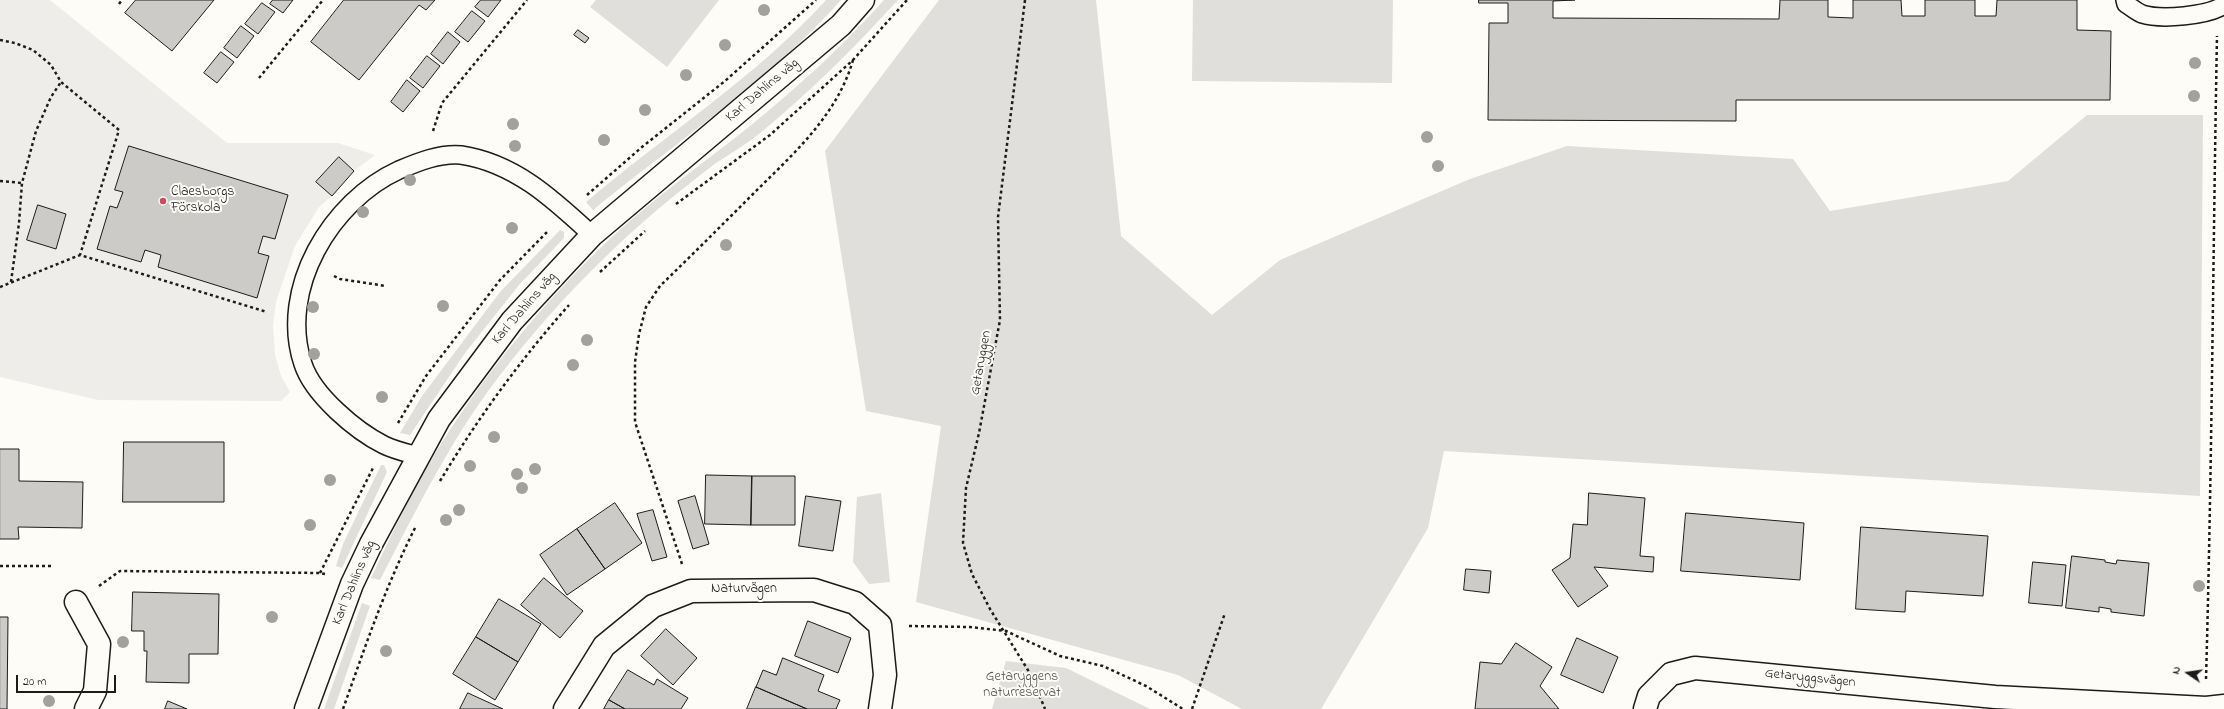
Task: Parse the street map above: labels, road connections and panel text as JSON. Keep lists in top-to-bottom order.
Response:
{
  "streets": {
    "street": ["Karl Dahlins väg", "Naturvägen", "Getaryggsvägen"],
    "path": ["Getaryggen"]
  },
  "parks": ["Getaryggens naturreservat"],
  "places": ["Claesborgs Förskola"],
  "scale_bar": "20 m",
  "north": "left"
}
